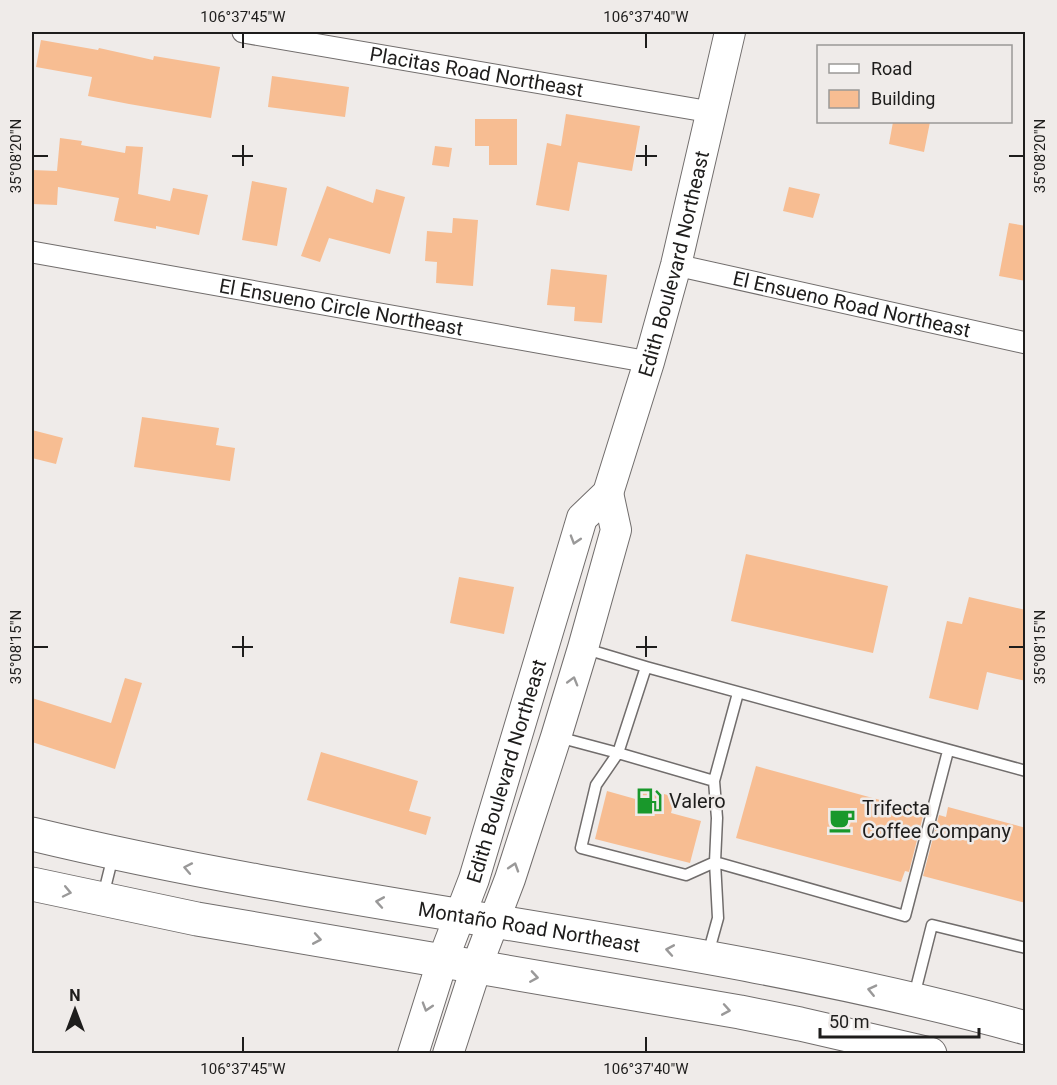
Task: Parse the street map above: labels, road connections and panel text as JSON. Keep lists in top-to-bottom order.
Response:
{
  "streets": {
    "main road": ["Montaño Road Northeast"],
    "street": [
      "Placitas Road Northeast",
      "Edith Boulevard Northeast",
      "El Ensueno Road Northeast",
      "El Ensueno Circle Northeast"
    ]
  },
  "crossings": [
    ["Placitas Road Northeast", "Edith Boulevard Northeast"],
    ["Edith Boulevard Northeast", "El Ensueno Road Northeast"],
    ["Edith Boulevard Northeast", "El Ensueno Circle Northeast"],
    ["Edith Boulevard Northeast", "Montaño Road Northeast"]
  ],
  "places": {
    "fuel station": ["Valero"],
    "cafe": ["Trifecta Coffee Company"]
  },
  "legend": ["Road", "Building"],
  "scale_bar": "50 m",
  "north": "top",
  "coordinates": [
    "106°37'45\"W",
    "106°37'40\"W",
    "35°08'20\"N",
    "35°08'15\"N"
  ]
}
